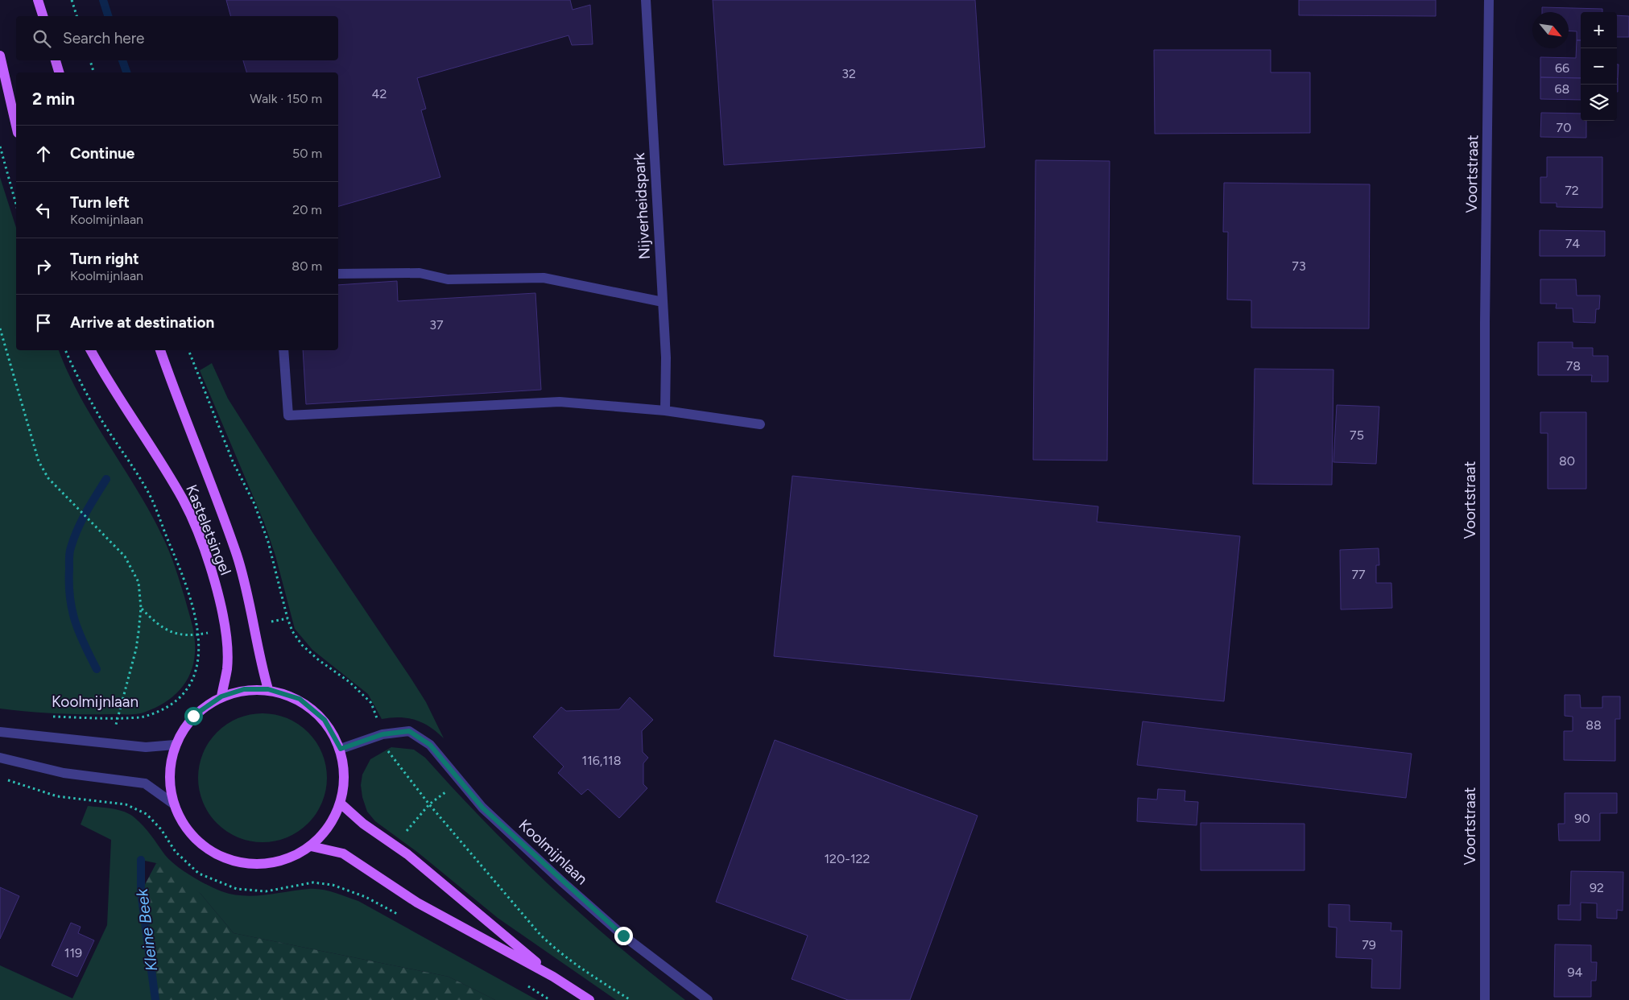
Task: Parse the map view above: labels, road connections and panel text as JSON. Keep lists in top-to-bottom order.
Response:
{
  "streets": {
    "main road": ["Kasteletsingel"],
    "street": ["Voortstraat", "Nijverheidspark", "Koolmijnlaan"]
  },
  "water": ["Kleine Beek"],
  "house_numbers": [
    "66",
    "32",
    "68",
    "42",
    "70",
    "72",
    "74",
    "73",
    "37",
    "78",
    "75",
    "80",
    "77",
    "88",
    "116,118",
    "90",
    "120-122",
    "92",
    "79",
    "119",
    "94"
  ],
  "north": "bottom right",
  "page": {
    "map_buttons": ["+", "−"],
    "search": "Search here",
    "heading": ["2 min", "Walk · 150 m"],
    "list": [
      ["Continue", "50 m"],
      ["Turn left", "Koolmijnlaan", "20 m"],
      ["Turn right", "Koolmijnlaan", "80 m"],
      "Arrive at destination"
    ]
  }
}
